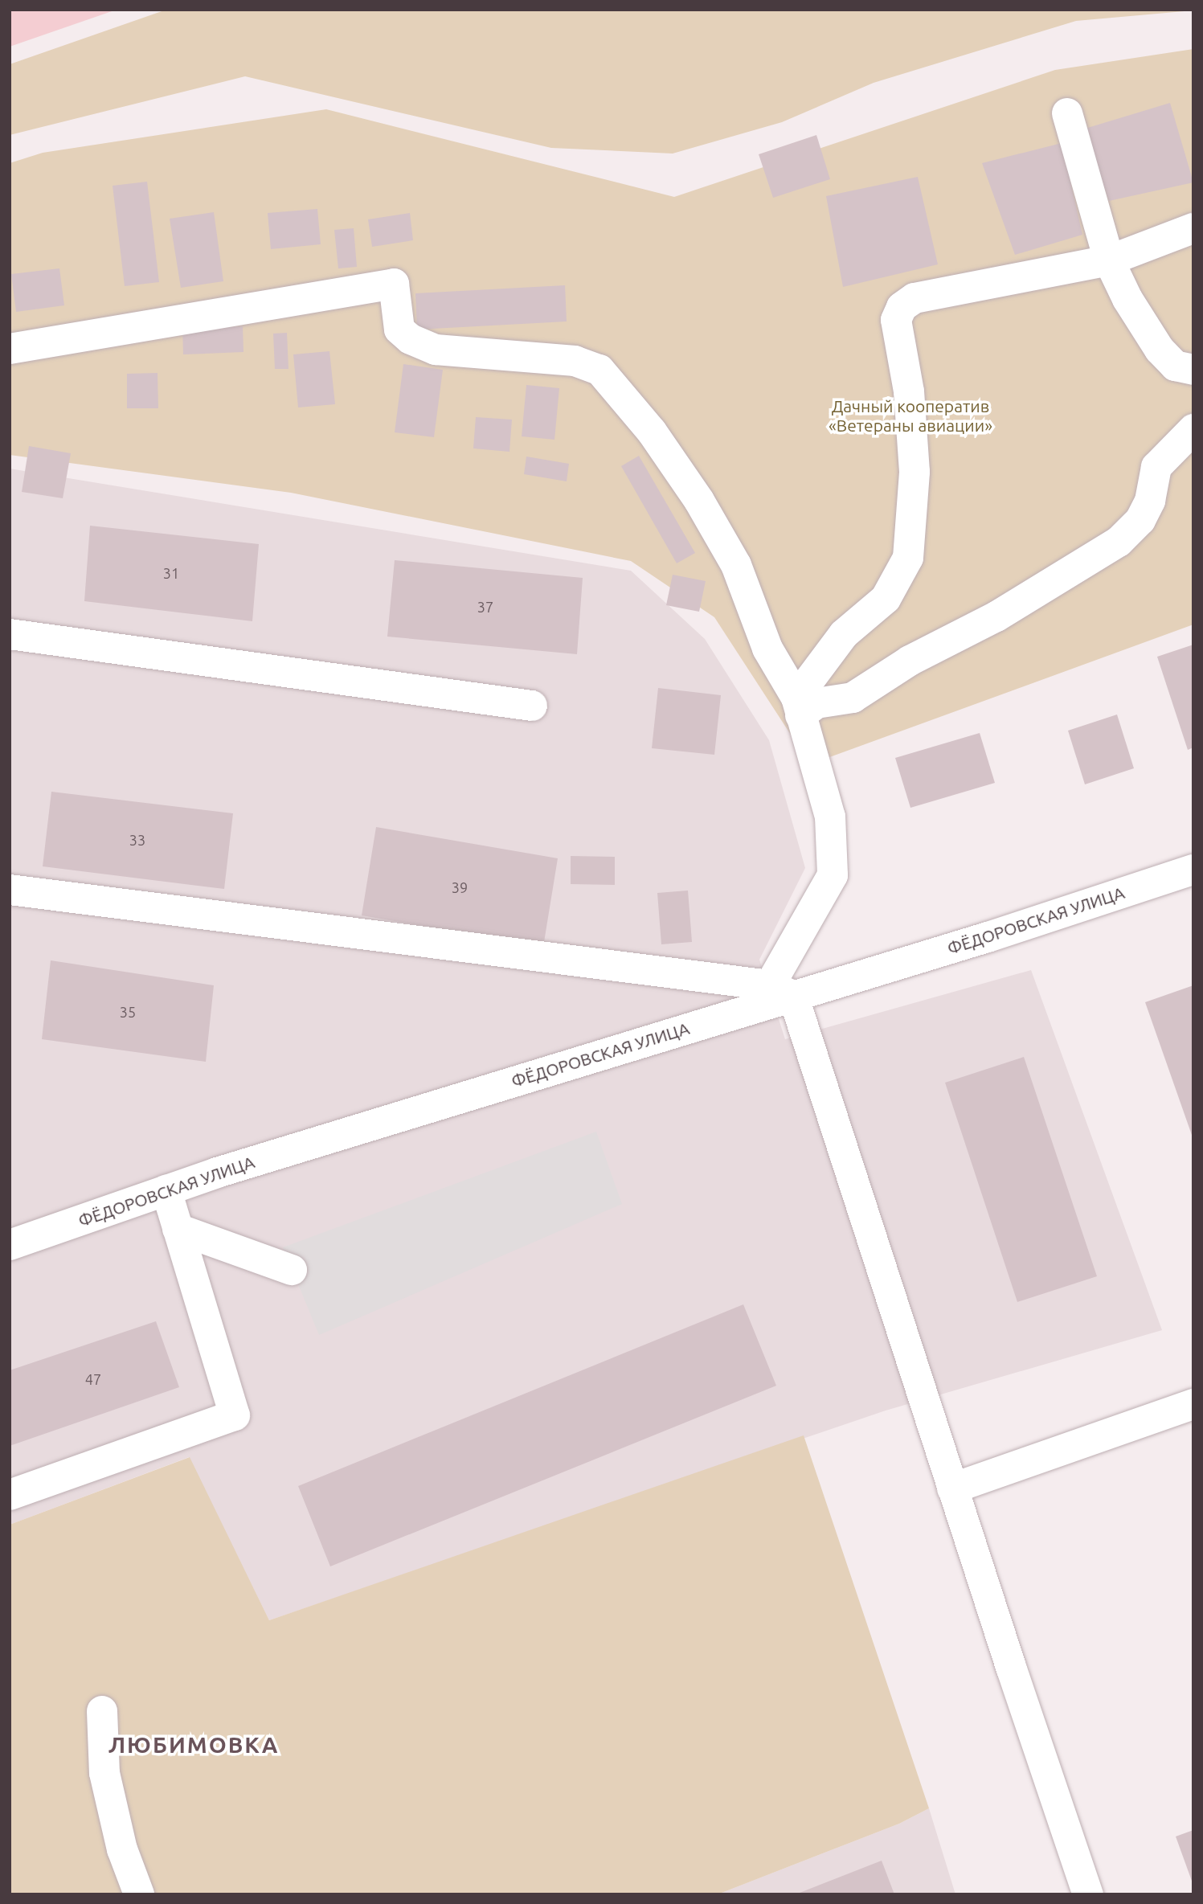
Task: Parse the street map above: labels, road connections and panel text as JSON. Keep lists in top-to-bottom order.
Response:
{
  "streets": {
    "street": ["ФЁДОРОВСКАЯ УЛИЦА"]
  },
  "districts": ["ЛЮБИМОВКА"],
  "parks": ["Дачный кооператив «Ветераны авиации»"],
  "house_numbers": [
    "31",
    "37",
    "33",
    "39",
    "35",
    "47"
  ]
}
